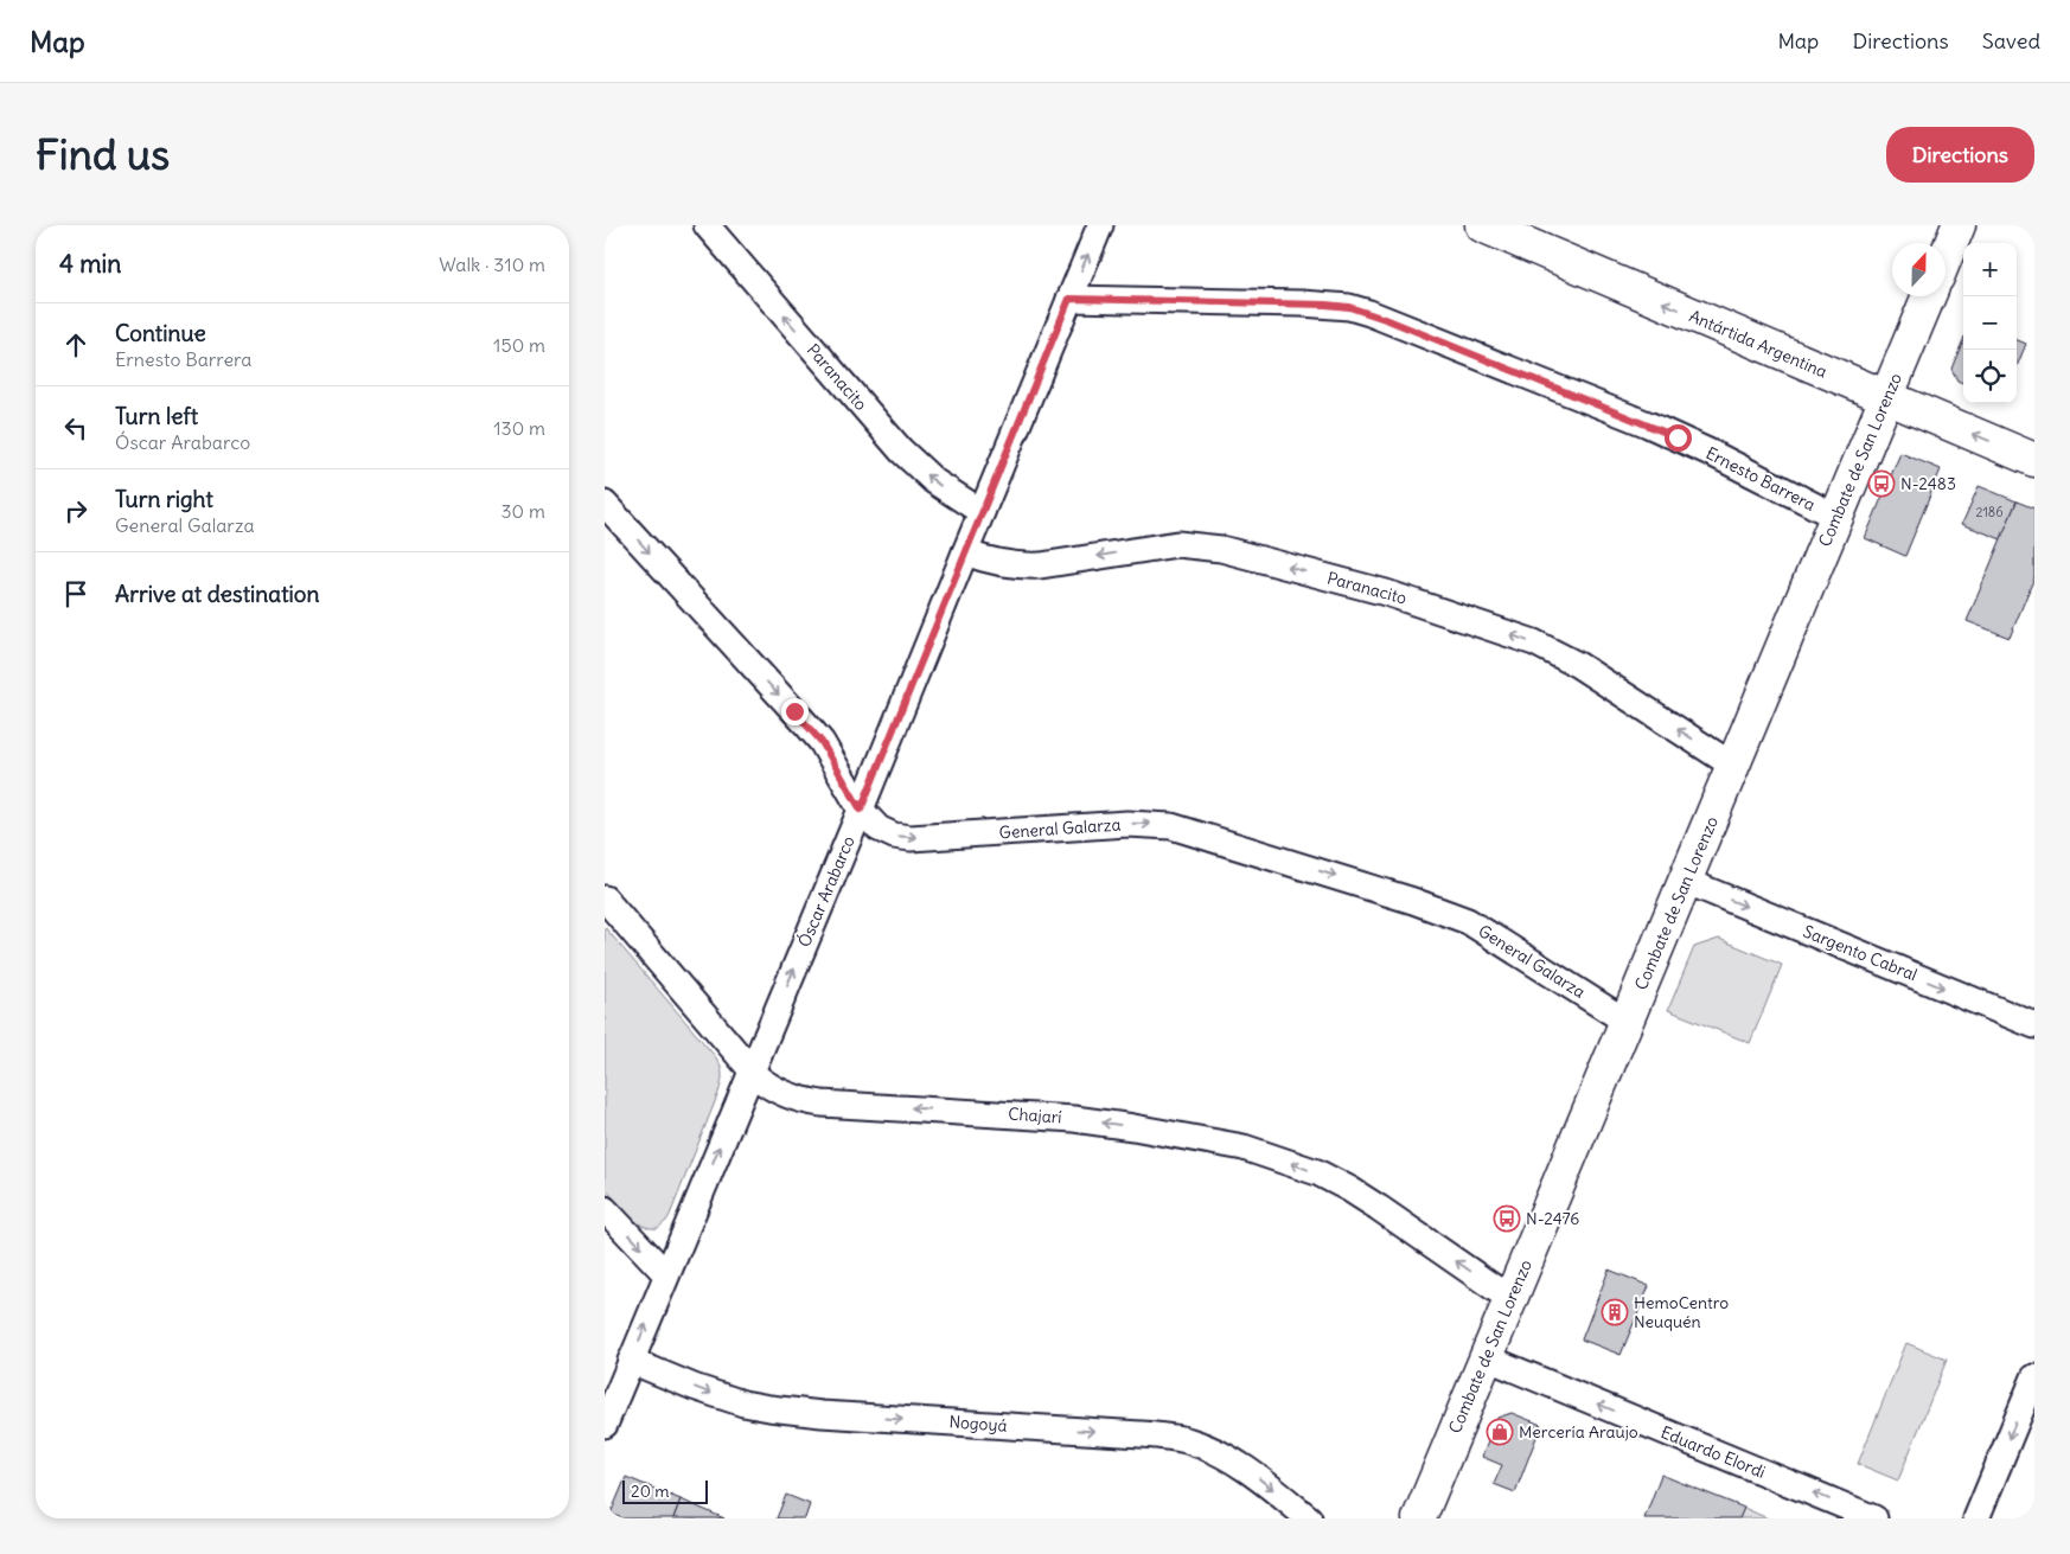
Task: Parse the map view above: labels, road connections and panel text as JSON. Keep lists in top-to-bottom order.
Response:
{
  "streets": {
    "main road": ["Antártida Argentina", "Combate de San Lorenzo"],
    "street": [
      "Paranacito",
      "Ernesto Barrera",
      "General Galarza",
      "Óscar Arabarco",
      "Sargento Cabral",
      "Chajarí",
      "Nogoyá",
      "Eduardo Elordi"
    ]
  },
  "crossings": [
    ["Antártida Argentina", "Combate de San Lorenzo"],
    ["Paranacito", "Combate de San Lorenzo"],
    ["Paranacito", "Óscar Arabarco"],
    ["Combate de San Lorenzo", "Ernesto Barrera"],
    ["Combate de San Lorenzo", "General Galarza"],
    ["Combate de San Lorenzo", "Sargento Cabral"],
    ["Combate de San Lorenzo", "Chajarí"],
    ["Combate de San Lorenzo", "Eduardo Elordi"],
    ["Ernesto Barrera", "Óscar Arabarco"],
    ["General Galarza", "Óscar Arabarco"],
    ["Óscar Arabarco", "Chajarí"],
    ["Óscar Arabarco", "Nogoyá"]
  ],
  "one_way": [
    "Antártida Argentina",
    "Paranacito",
    "General Galarza",
    "Óscar Arabarco",
    "Sargento Cabral",
    "Chajarí",
    "Nogoyá",
    "Eduardo Elordi"
  ],
  "places": {
    "bus stop": ["N-2483", "N-2476"],
    "building": ["HemoCentro Neuquén"],
    "shop": ["Mercería Araujo"]
  },
  "house_numbers": ["2186"],
  "scale_bar": "20 m",
  "north": "top",
  "page": {
    "header": "Map",
    "nav": ["Map", "Directions", "Saved"],
    "buttons": "Directions",
    "title": "Find us",
    "heading": ["4 min", "Walk · 310 m"],
    "map_buttons": ["+", "−"],
    "list": [
      ["Continue", "Ernesto Barrera", "150 m"],
      ["Turn left", "Óscar Arabarco", "130 m"],
      ["Turn right", "General Galarza", "30 m"],
      "Arrive at destination"
    ],
    "scale": "20 m"
  }
}
